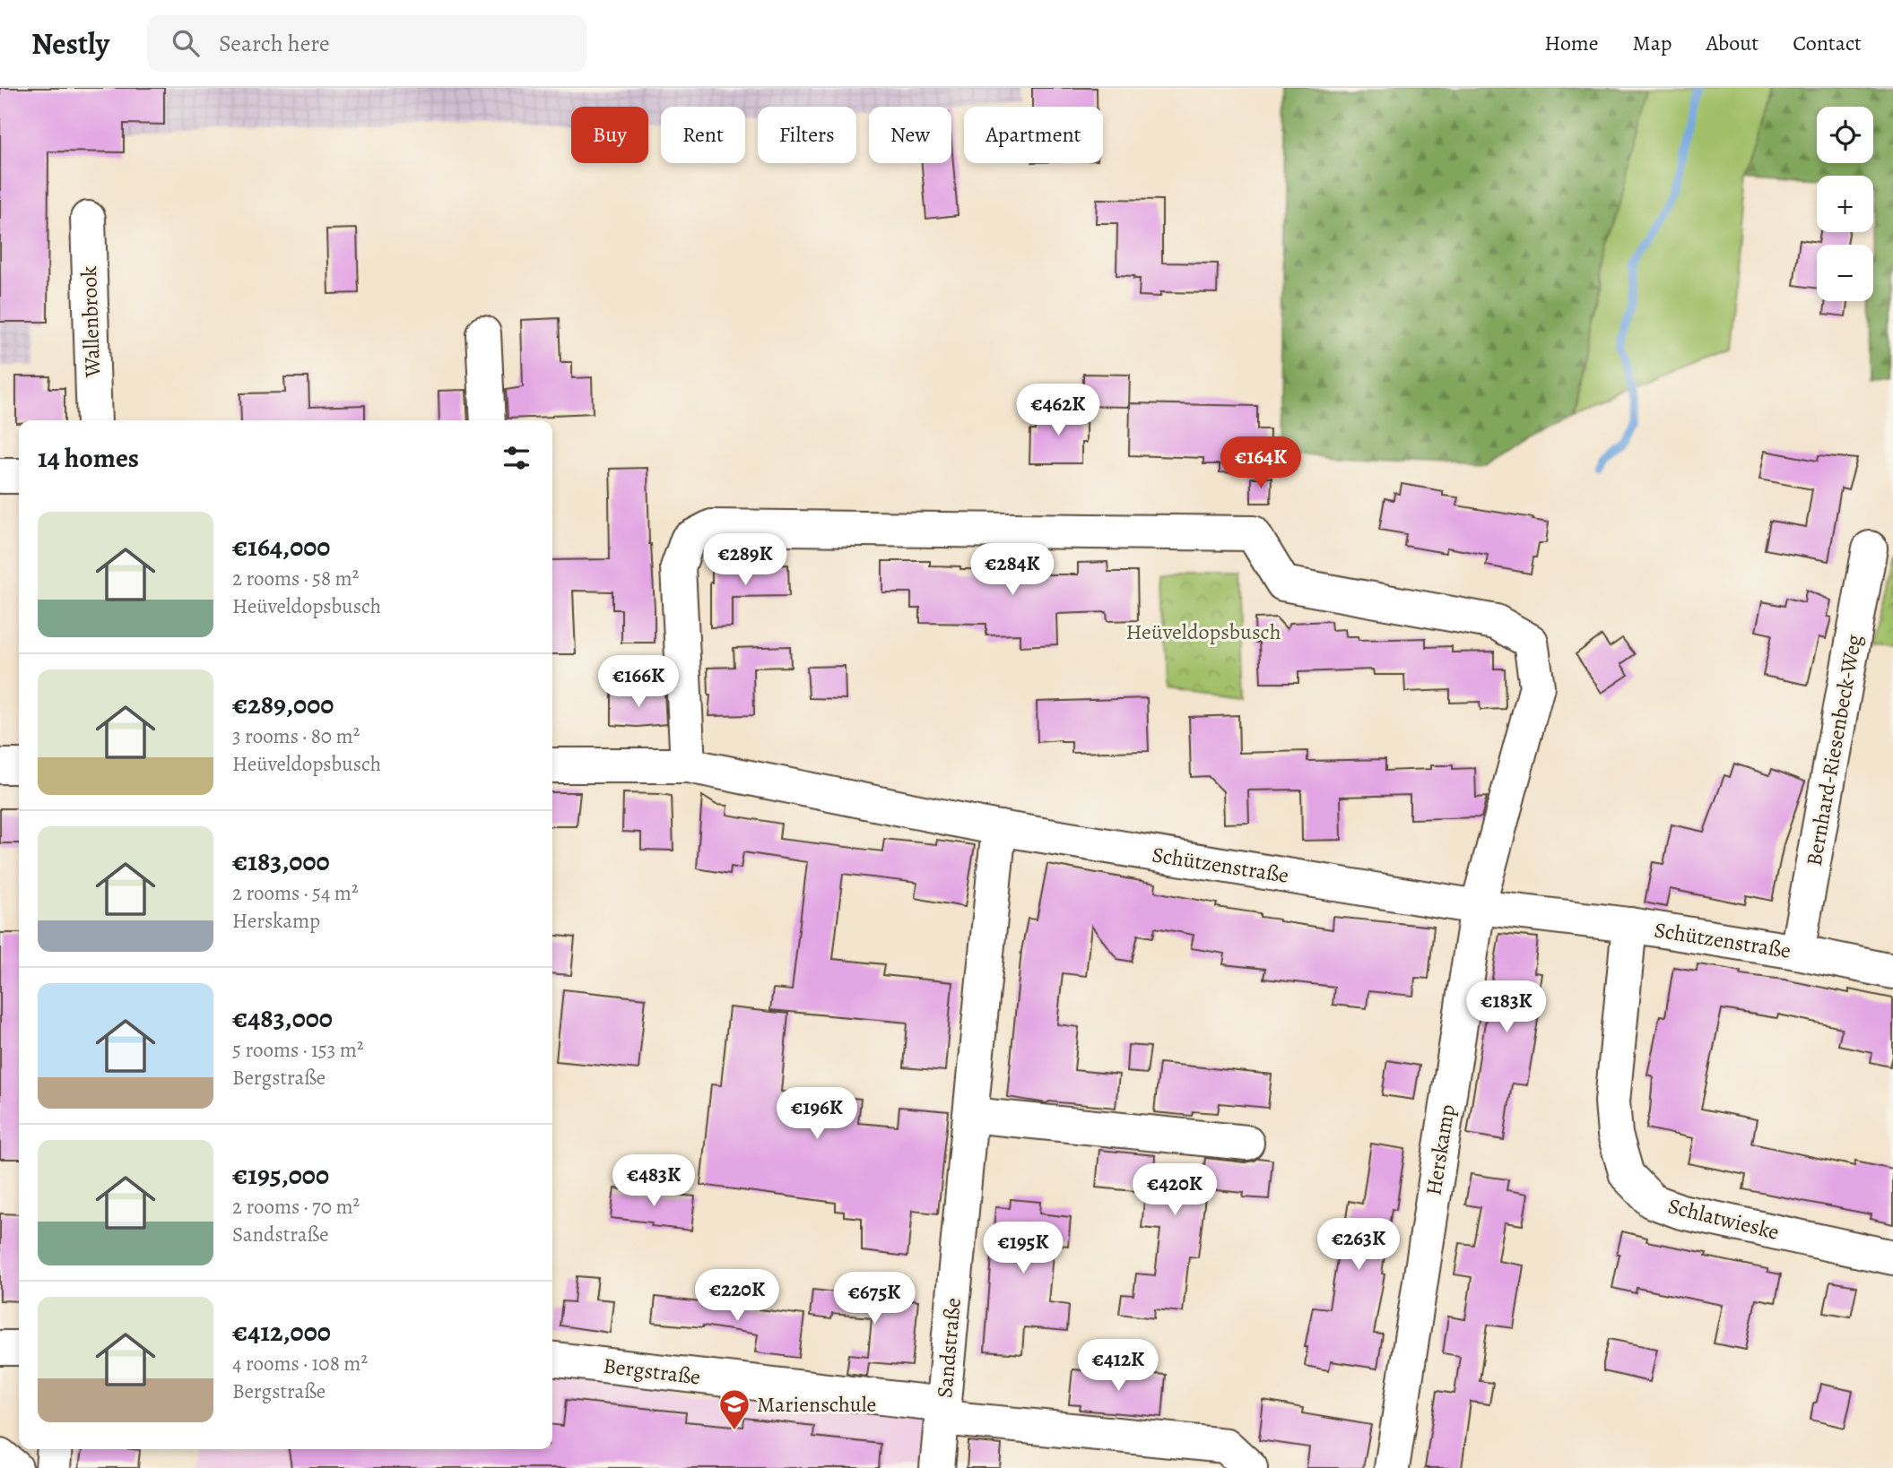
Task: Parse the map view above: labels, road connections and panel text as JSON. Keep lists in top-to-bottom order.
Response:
{
  "streets": {
    "street": [
      "Wallenbrook",
      "Bernhard-Riesenbeck-Weg",
      "Schützenstraße",
      "Herskamp",
      "Schlatwieske",
      "Sandstraße",
      "Bergstraße"
    ]
  },
  "crossings": [
    ["Bernhard-Riesenbeck-Weg", "Schützenstraße"],
    ["Schützenstraße", "Herskamp"],
    ["Schützenstraße", "Schlatwieske"],
    ["Schützenstraße", "Sandstraße"],
    ["Sandstraße", "Bergstraße"]
  ],
  "parks": ["Heüveldopsbusch"],
  "places": {
    "school or university": ["Marienschule"]
  },
  "page": {
    "header": "Nestly",
    "search": "Search here",
    "nav": [
      "Home",
      "Map",
      "About",
      "Contact"
    ],
    "map_buttons": ["+", "−"],
    "chip": [
      "Buy",
      "Rent",
      "Filters",
      "New",
      "Apartment"
    ],
    "price": [
      "€462K",
      "€164K",
      "€289K",
      "€284K",
      "€166K",
      "€183K",
      "€196K",
      "€483K",
      "€420K",
      "€263K",
      "€195K",
      "€220K",
      "€675K",
      "€412K"
    ],
    "heading": "14 homes",
    "list": [
      {
        "name": "€164,000",
        "note": "2 rooms · 58 m² · Heüveldopsbusch"
      },
      {
        "name": "€289,000",
        "note": "3 rooms · 80 m² · Heüveldopsbusch"
      },
      {
        "name": "€183,000",
        "note": "2 rooms · 54 m² · Herskamp"
      },
      {
        "name": "€483,000",
        "note": "5 rooms · 153 m² · Bergstraße"
      },
      {
        "name": "€195,000",
        "note": "2 rooms · 70 m² · Sandstraße"
      },
      {
        "name": "€412,000",
        "note": "4 rooms · 108 m² · Bergstraße"
      }
    ]
  }
}
